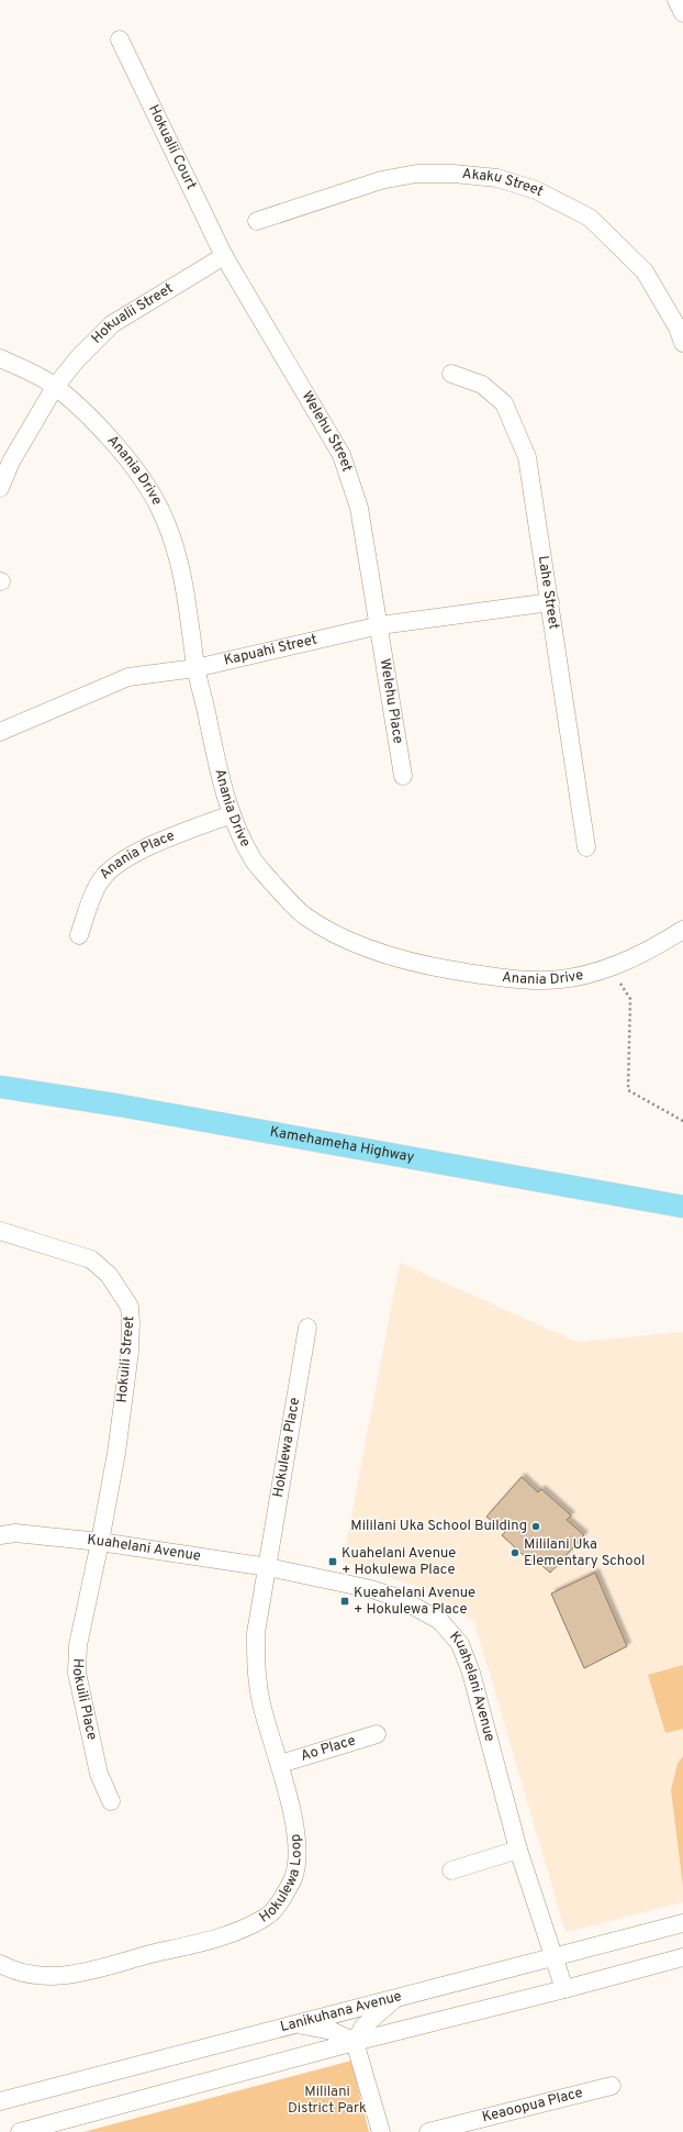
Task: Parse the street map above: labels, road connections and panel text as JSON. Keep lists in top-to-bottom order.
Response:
{
  "streets": {
    "main road": ["Kamehameha Highway"],
    "street": [
      "Hokualii Court",
      "Akaku Street",
      "Hokualii Street",
      "Welehu Street",
      "Anania Drive",
      "Lahe Street",
      "Kapuahi Street",
      "Welehu Place",
      "Anania Place",
      "Hokuili Street",
      "Hokulewa Place",
      "Kuahelani Avenue",
      "Hokuili Place",
      "Ao Place",
      "Hokulewa Loop",
      "Lanikuhana Avenue",
      "Keaoopua Place"
    ]
  },
  "crossings": [
    ["Hokualii Court", "Hokualii Street"],
    ["Hokualii Court", "Welehu Street"],
    ["Hokualii Street", "Welehu Street"],
    ["Hokualii Street", "Anania Drive"],
    ["Welehu Street", "Kapuahi Street"],
    ["Welehu Street", "Welehu Place"],
    ["Anania Drive", "Kapuahi Street"],
    ["Anania Drive", "Anania Place"],
    ["Lahe Street", "Kapuahi Street"],
    ["Kapuahi Street", "Welehu Place"],
    ["Hokuili Street", "Kuahelani Avenue"],
    ["Hokuili Street", "Hokuili Place"],
    ["Hokulewa Place", "Kuahelani Avenue"],
    ["Hokulewa Place", "Hokulewa Loop"],
    ["Kuahelani Avenue", "Hokuili Place"],
    ["Kuahelani Avenue", "Hokulewa Loop"],
    ["Kuahelani Avenue", "Lanikuhana Avenue"],
    ["Ao Place", "Hokulewa Loop"]
  ],
  "parks": ["Mililani District Park"],
  "places": {
    "other": ["Mililani Uka School Building", "Mililani Uka Elementary School"],
    "transit": ["Kuahelani Avenue + Hokulewa Place", "Kueahelani Avenue + Hokulewa Place"]
  }
}
